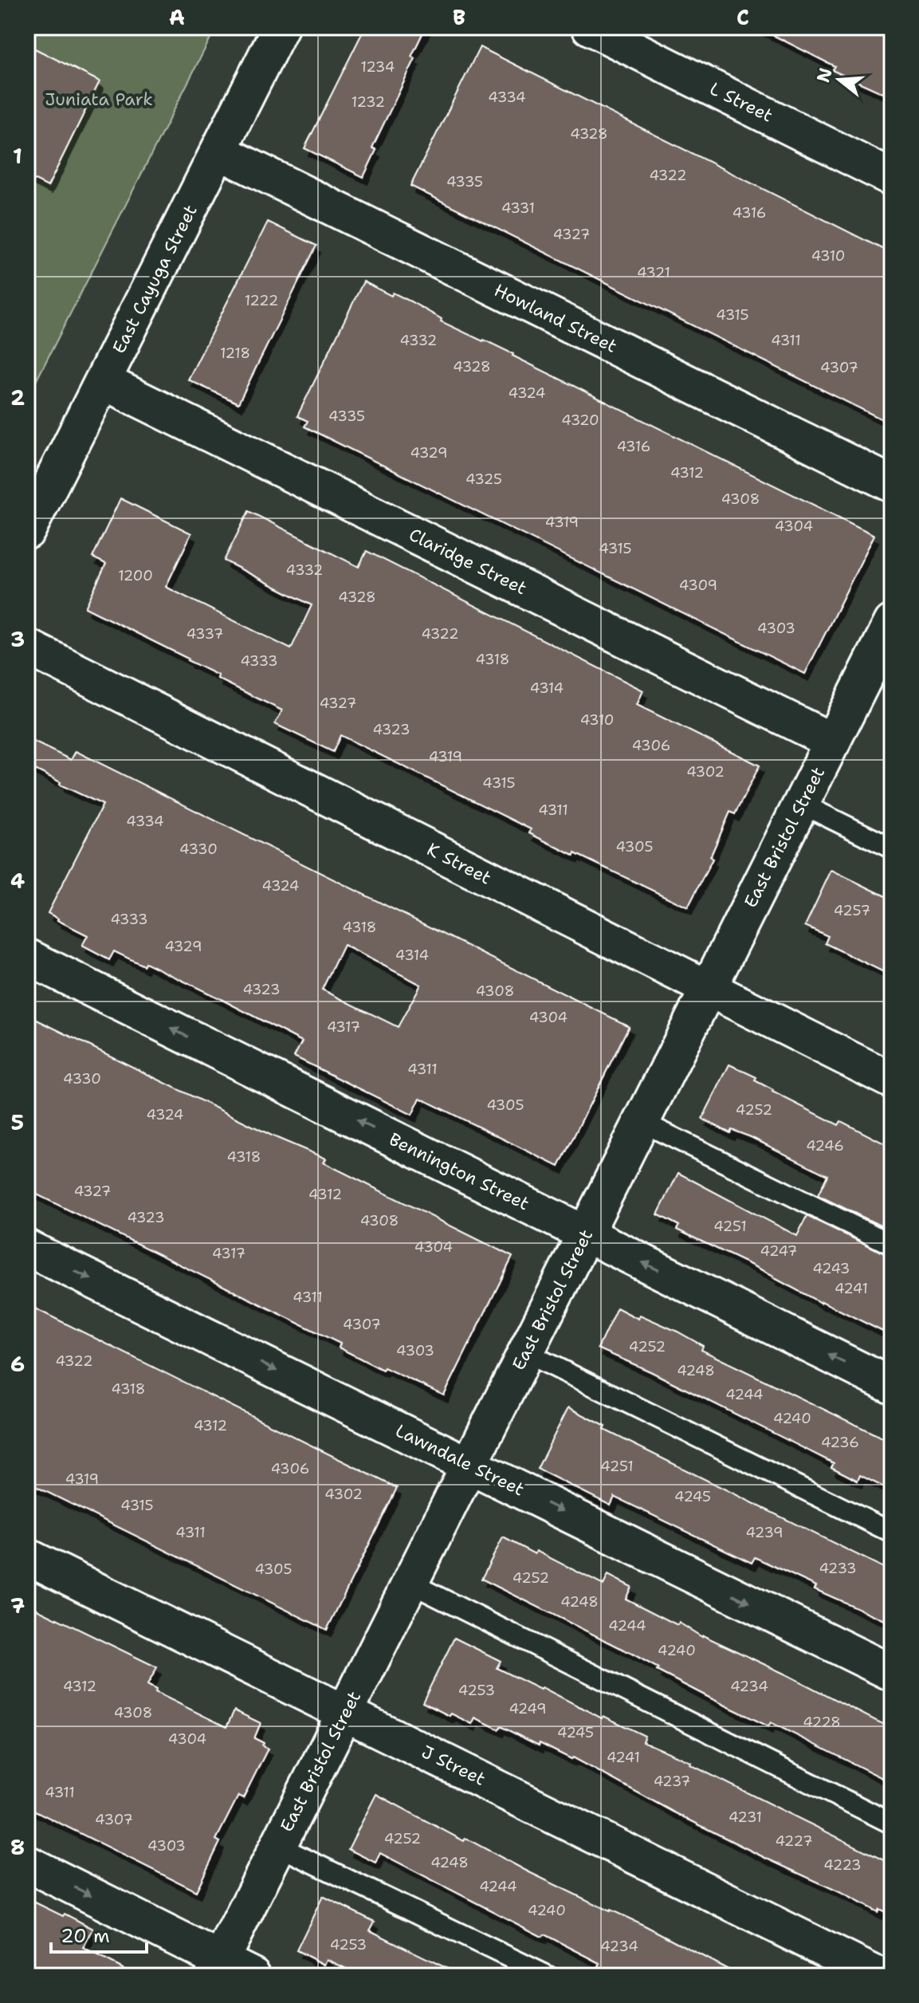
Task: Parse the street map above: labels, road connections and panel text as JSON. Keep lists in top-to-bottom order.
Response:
{
  "streets": {
    "street": [
      "L Street",
      "East Cayuga Street",
      "Howland Street",
      "Claridge Street",
      "East Bristol Street",
      "K Street",
      "Bennington Street",
      "Lawndale Street",
      "J Street"
    ]
  },
  "crossings": [
    ["East Cayuga Street", "Howland Street"],
    ["East Cayuga Street", "Claridge Street"],
    ["Claridge Street", "East Bristol Street"],
    ["East Bristol Street", "K Street"],
    ["East Bristol Street", "Bennington Street"],
    ["East Bristol Street", "Lawndale Street"],
    ["East Bristol Street", "J Street"]
  ],
  "one_way": ["Bennington Street", "Lawndale Street"],
  "parks": ["Juniata Park"],
  "house_numbers": [
    "1234",
    "4334",
    "1232",
    "4328",
    "4322",
    "4335",
    "4331",
    "4316",
    "4327",
    "4310",
    "4321",
    "1222",
    "4315",
    "4332",
    "4311",
    "1218",
    "4328",
    "4307",
    "4324",
    "4335",
    "4320",
    "4316",
    "4329",
    "4312",
    "4325",
    "4308",
    "4319",
    "4304",
    "4315",
    "4332",
    "1200",
    "4309",
    "4328",
    "4303",
    "4337",
    "4322",
    "4318",
    "4333",
    "4314",
    "4327",
    "4310",
    "4323",
    "4306",
    "4319",
    "4302",
    "4315",
    "4311",
    "4334",
    "4305",
    "4330",
    "4324",
    "4257",
    "4333",
    "4318",
    "4329",
    "4314",
    "4323",
    "4308",
    "4304",
    "4317",
    "4311",
    "4330",
    "4305",
    "4252",
    "4324",
    "4246",
    "4318",
    "4327",
    "4312",
    "4323",
    "4308",
    "4251",
    "4304",
    "4247",
    "4317",
    "4243",
    "4241",
    "4311",
    "4307",
    "4252",
    "4303",
    "4322",
    "4248",
    "4318",
    "4244",
    "4240",
    "4312",
    "4236",
    "4251",
    "4306",
    "4319",
    "4302",
    "4245",
    "4315",
    "4311",
    "4239",
    "4233",
    "4305",
    "4252",
    "4248",
    "4244",
    "4240",
    "4312",
    "4234",
    "4253",
    "4249",
    "4308",
    "4228",
    "4245",
    "4304",
    "4241",
    "4237",
    "4311",
    "4231",
    "4307",
    "4252",
    "4227",
    "4303",
    "4248",
    "4223",
    "4244",
    "4240",
    "4253",
    "4234"
  ],
  "scale_bar": "20 m",
  "north": "left",
  "grid": {
    "columns": ["A", "B", "C"],
    "rows": [
      "1",
      "2",
      "3",
      "4",
      "5",
      "6",
      "7",
      "8"
    ]
  }
}
